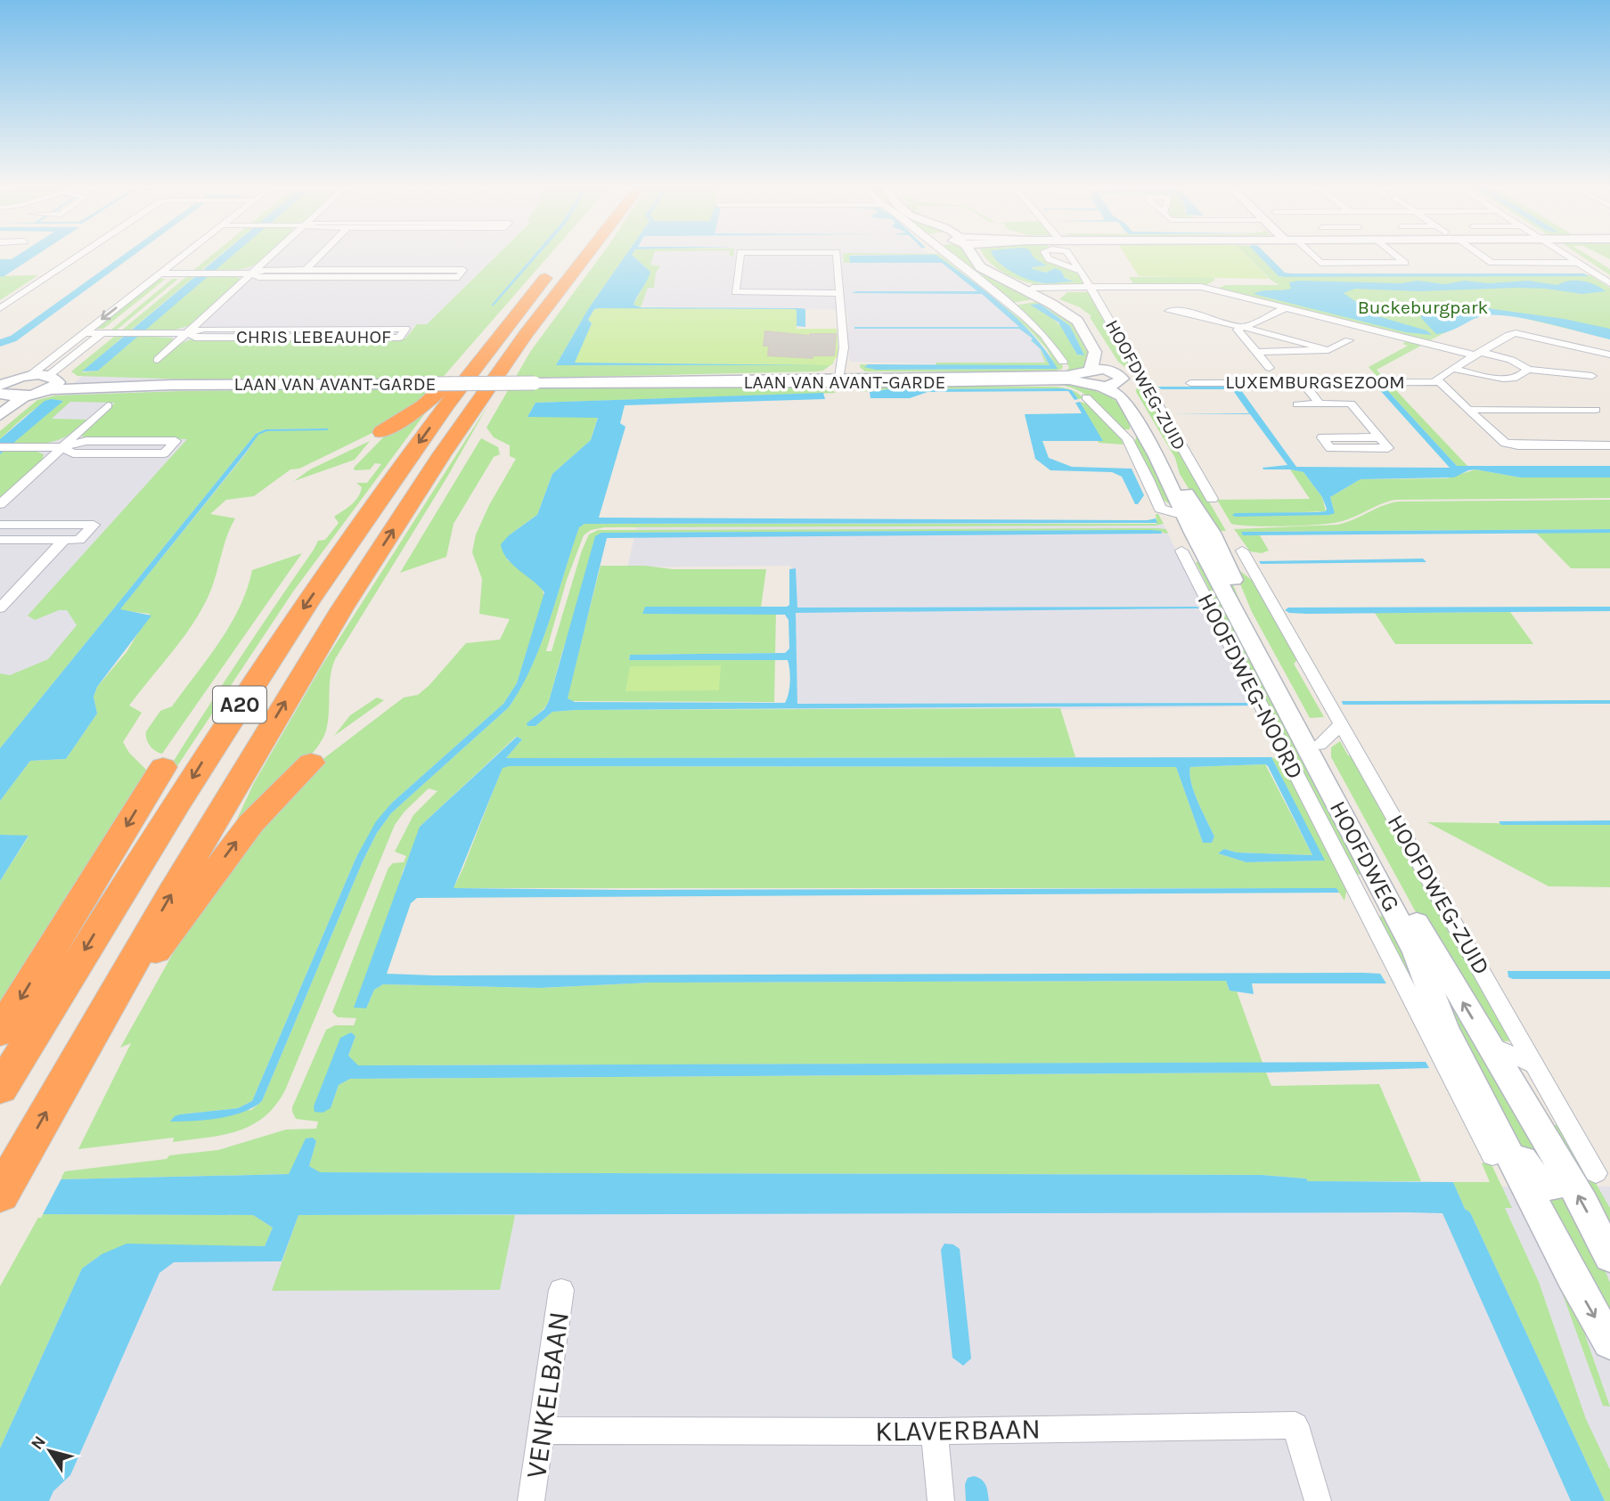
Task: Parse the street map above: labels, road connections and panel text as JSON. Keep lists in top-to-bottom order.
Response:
{
  "streets": {
    "highway": ["A20"],
    "main road": ["LAAN VAN AVANT-GARDE", "HOOFDWEG"],
    "street": [
      "CHRIS LEBEAUHOF",
      "LUXEMBURGSEZOOM",
      "HOOFDWEG-ZUID",
      "HOOFDWEG-NOORD",
      "VENKELBAAN",
      "KLAVERBAAN"
    ]
  },
  "crossings": [
    ["HOOFDWEG-ZUID", "HOOFDWEG-NOORD"],
    ["HOOFDWEG-ZUID", "HOOFDWEG"],
    ["HOOFDWEG-NOORD", "HOOFDWEG"],
    ["VENKELBAAN", "KLAVERBAAN"]
  ],
  "parks": ["Buckeburgpark"],
  "north": "top left"
}
